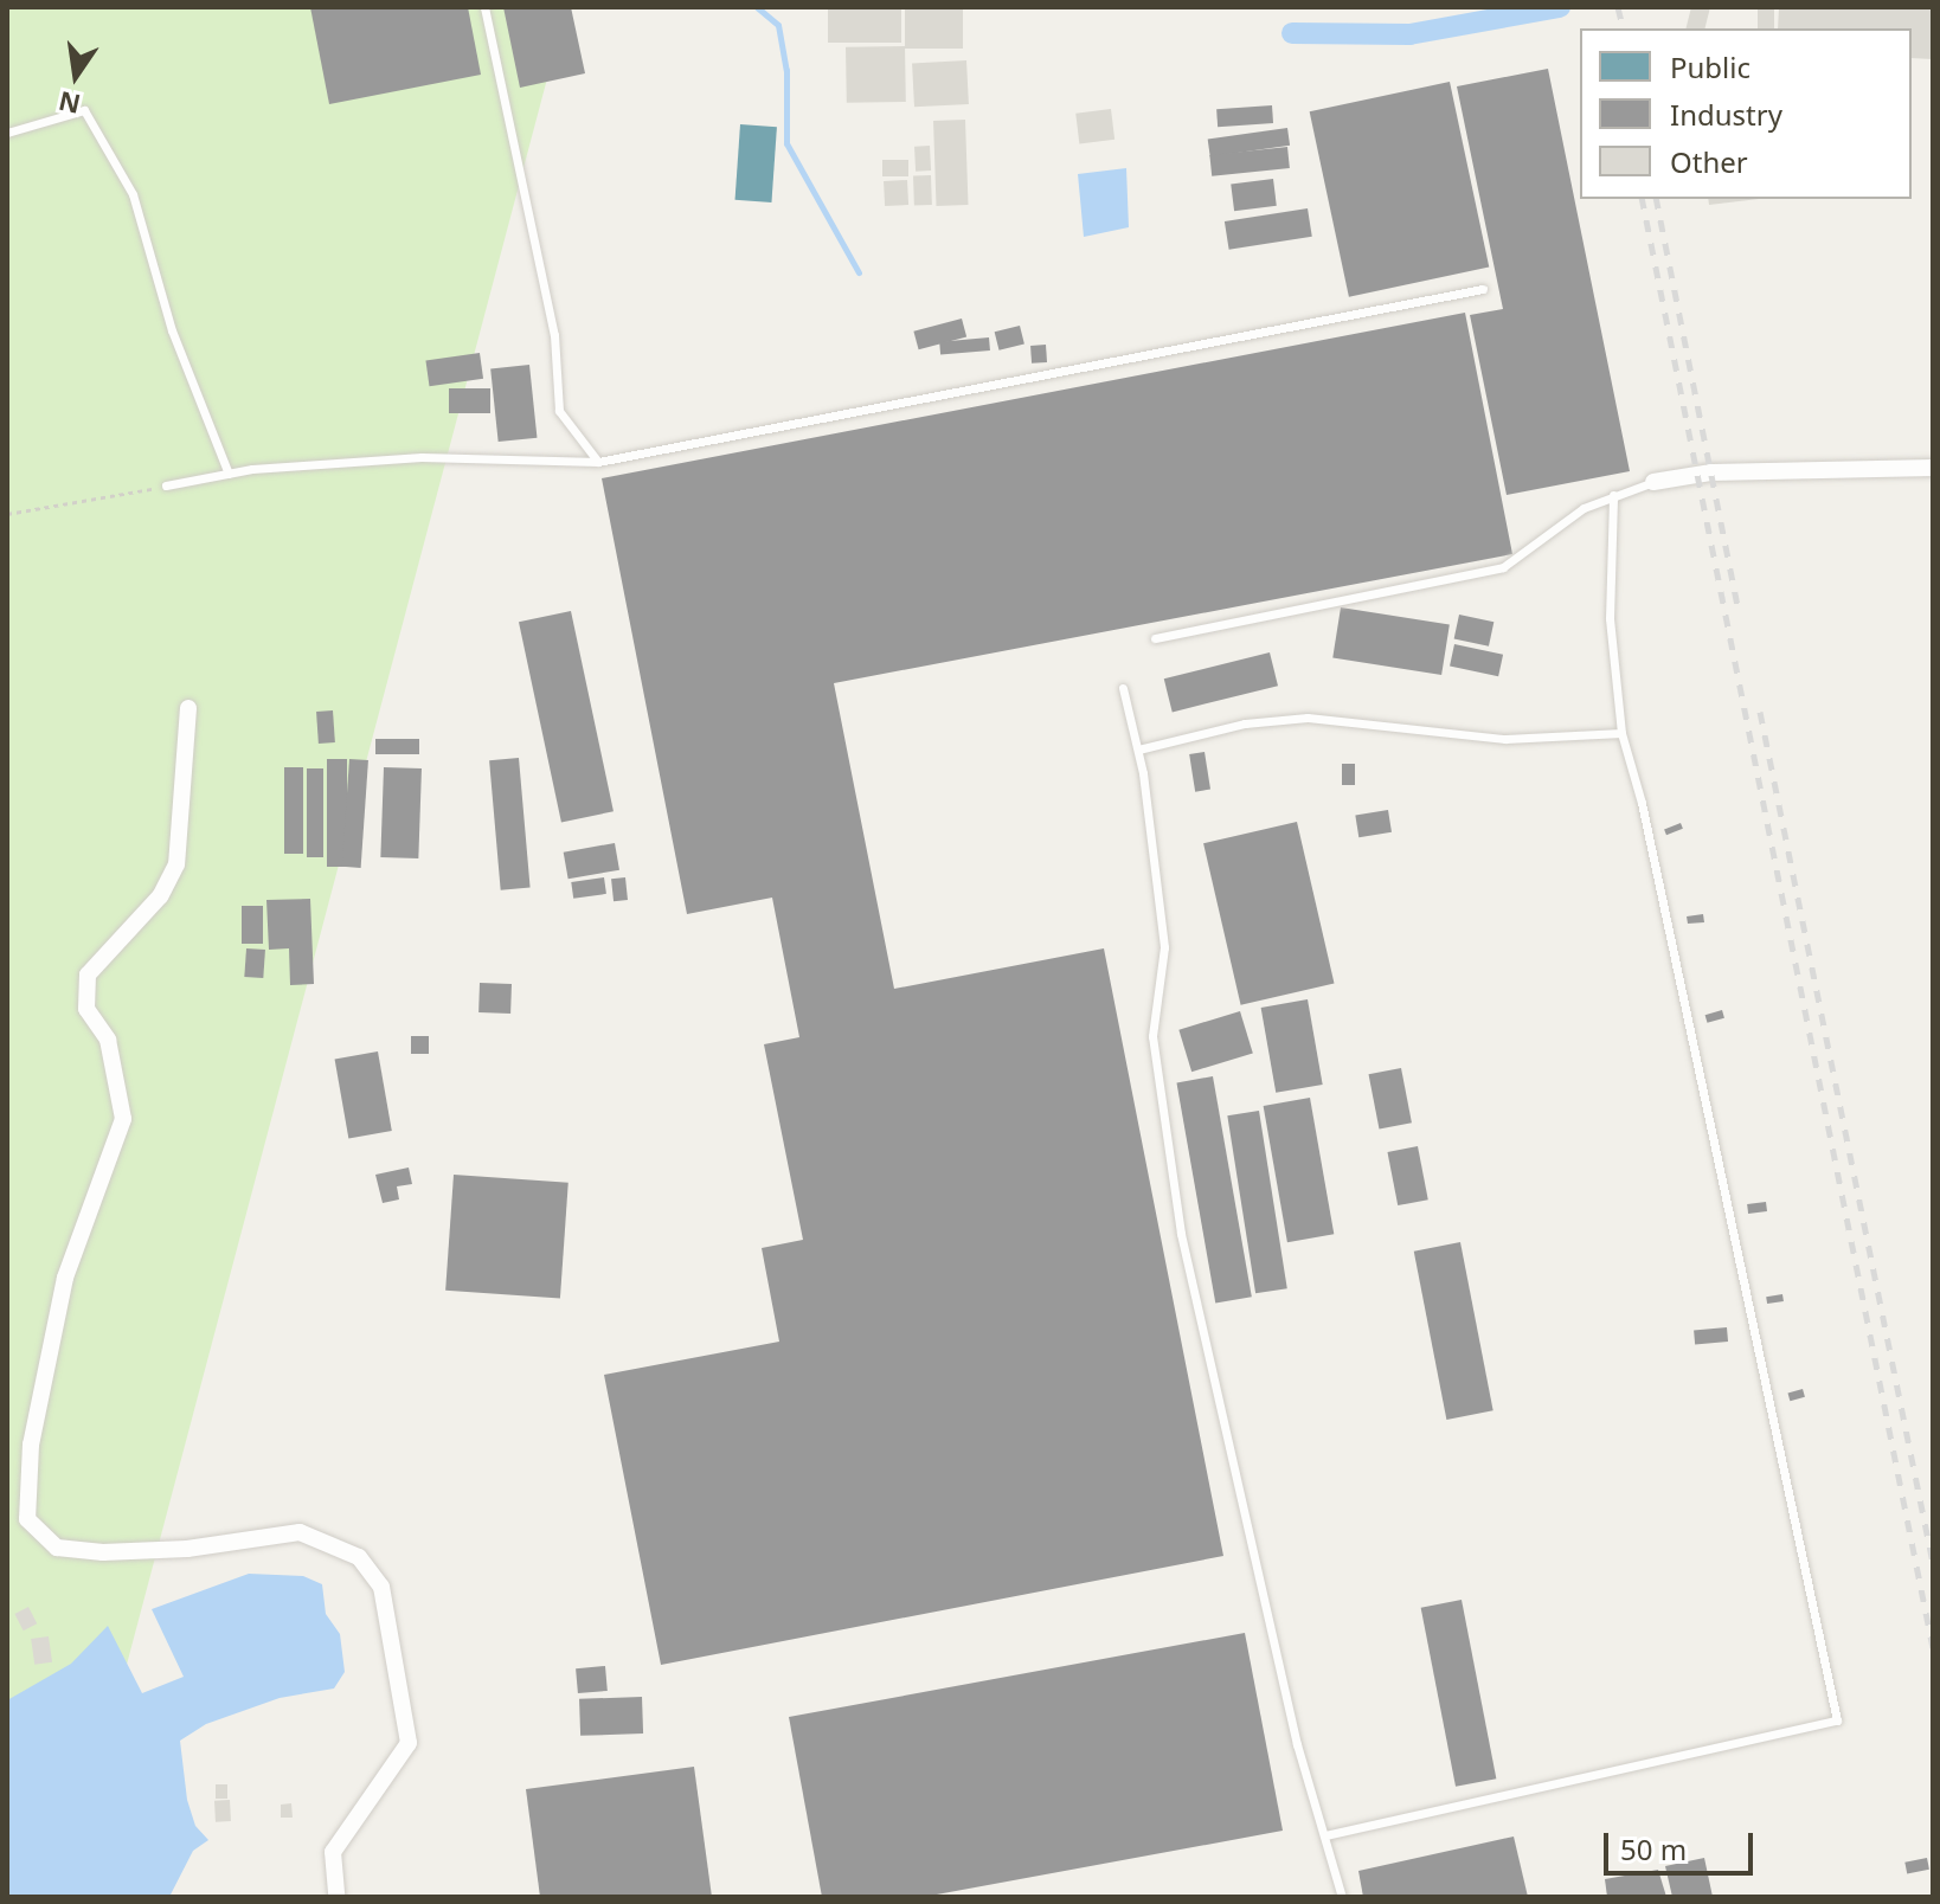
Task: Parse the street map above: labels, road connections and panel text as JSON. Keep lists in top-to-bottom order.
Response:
{
  "legend": ["Public", "Industry", "Other"],
  "scale_bar": "50 m",
  "north": "bottom"
}
